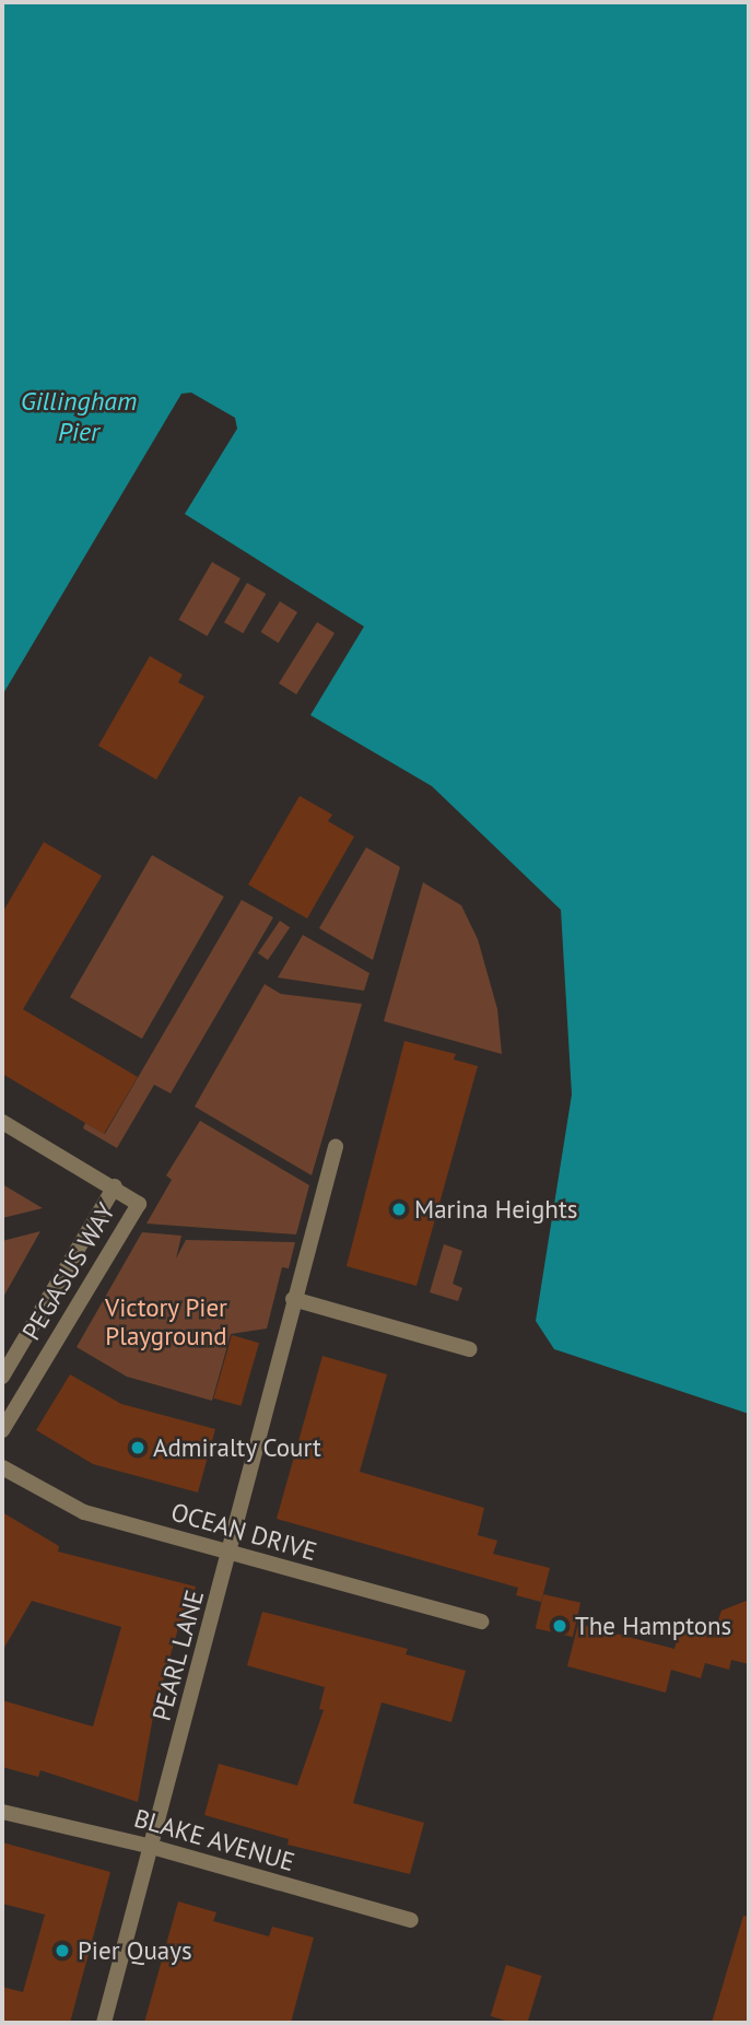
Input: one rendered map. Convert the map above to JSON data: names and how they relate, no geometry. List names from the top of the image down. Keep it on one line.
{"streets":{"street":["PEGASUS WAY","OCEAN DRIVE","PEARL LANE","BLAKE AVENUE"]},"crossings":[["OCEAN DRIVE","PEARL LANE"],["PEARL LANE","BLAKE AVENUE"]],"water":["Gillingham Pier"],"parks":["Victory Pier Playground"],"places":["Marina Heights","Admiralty Court","The Hamptons","Pier Quays"]}
